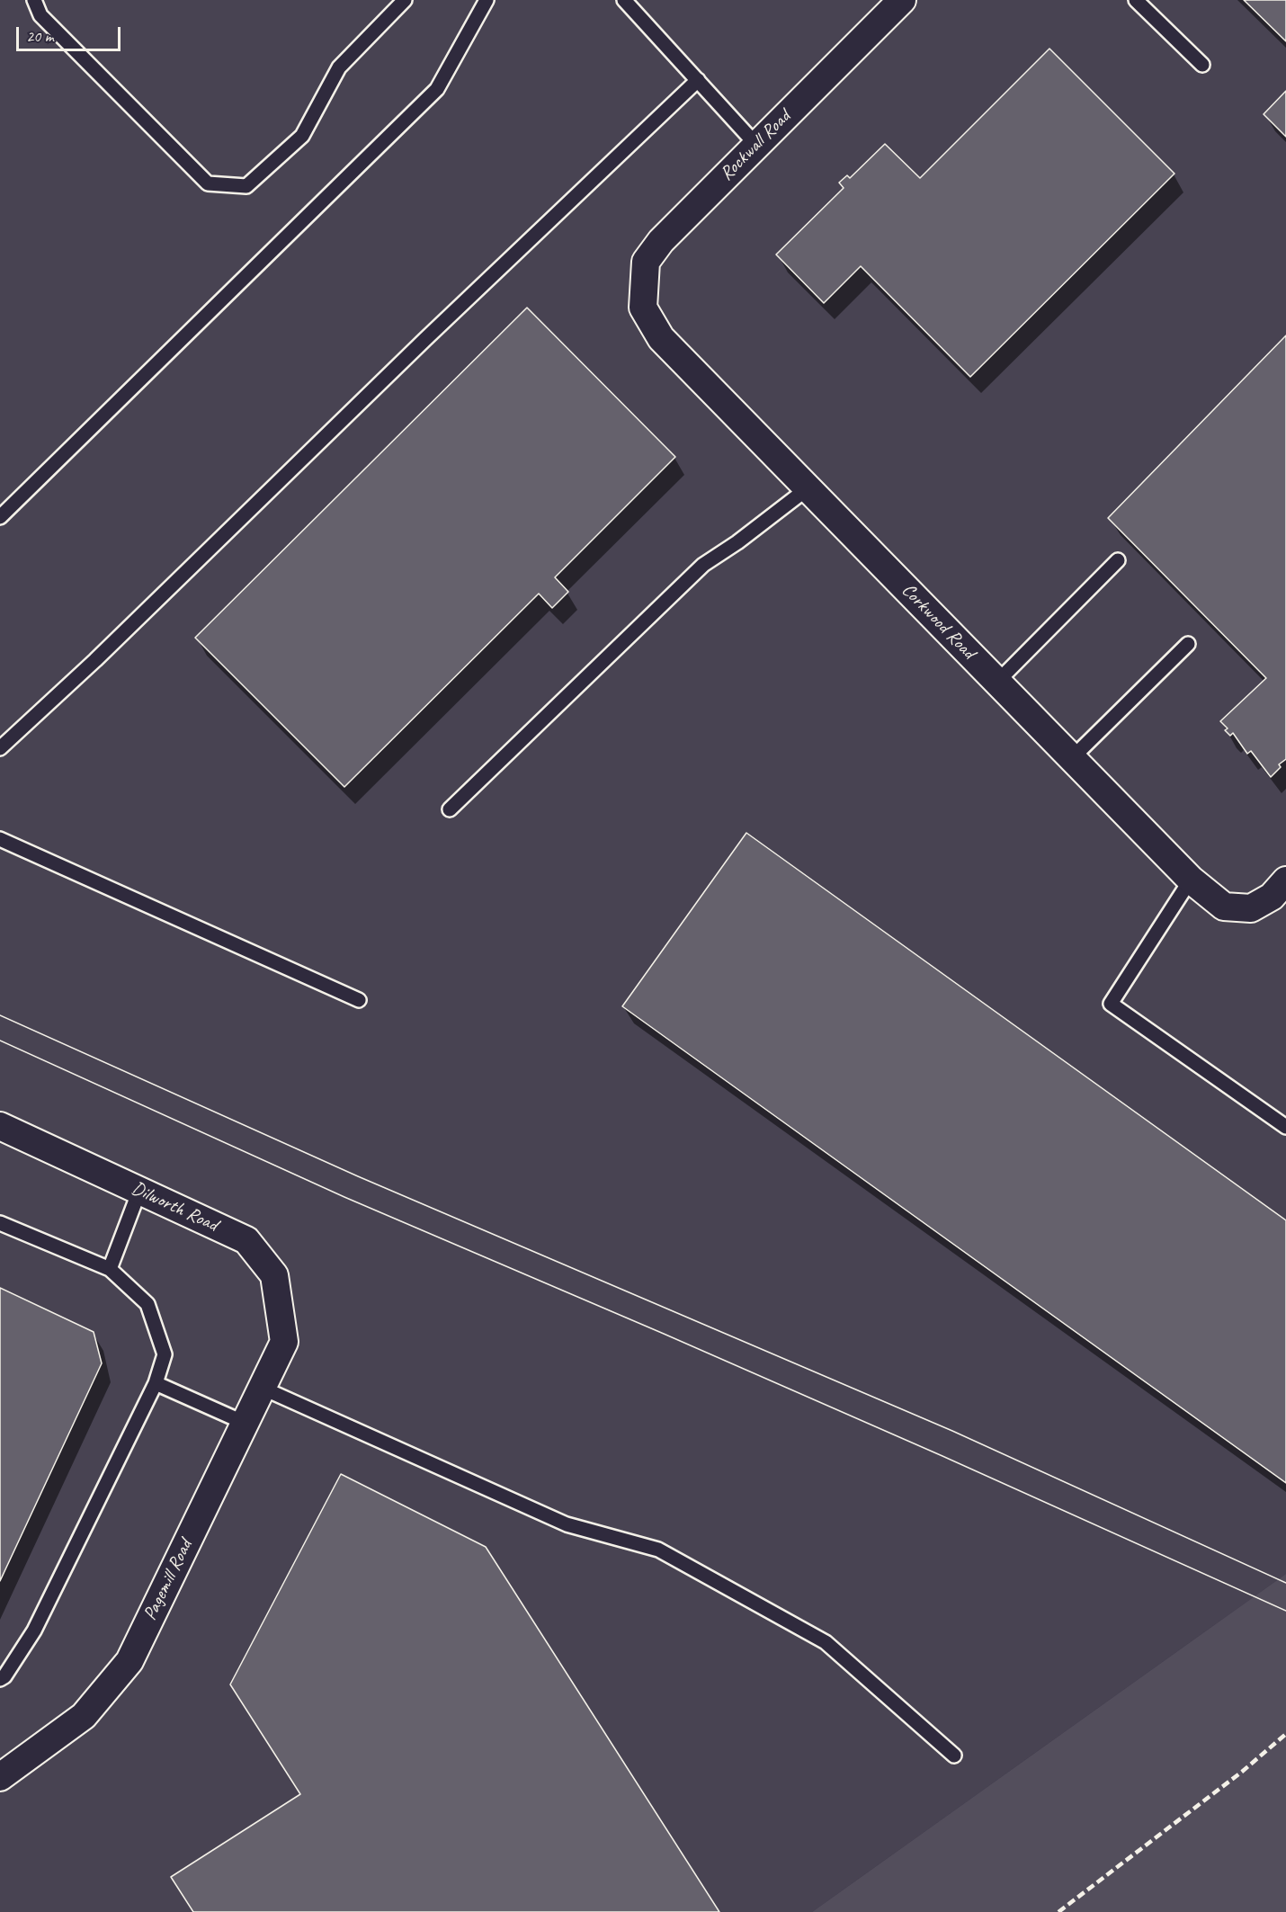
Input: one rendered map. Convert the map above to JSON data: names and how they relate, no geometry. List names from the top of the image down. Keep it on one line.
{"streets":{"street":["Rockwall Road","Corkwood Road","Dilworth Road","Pagemill Road"]},"crossings":[["Rockwall Road","Corkwood Road"],["Dilworth Road","Pagemill Road"]],"scale_bar":"20 m"}
